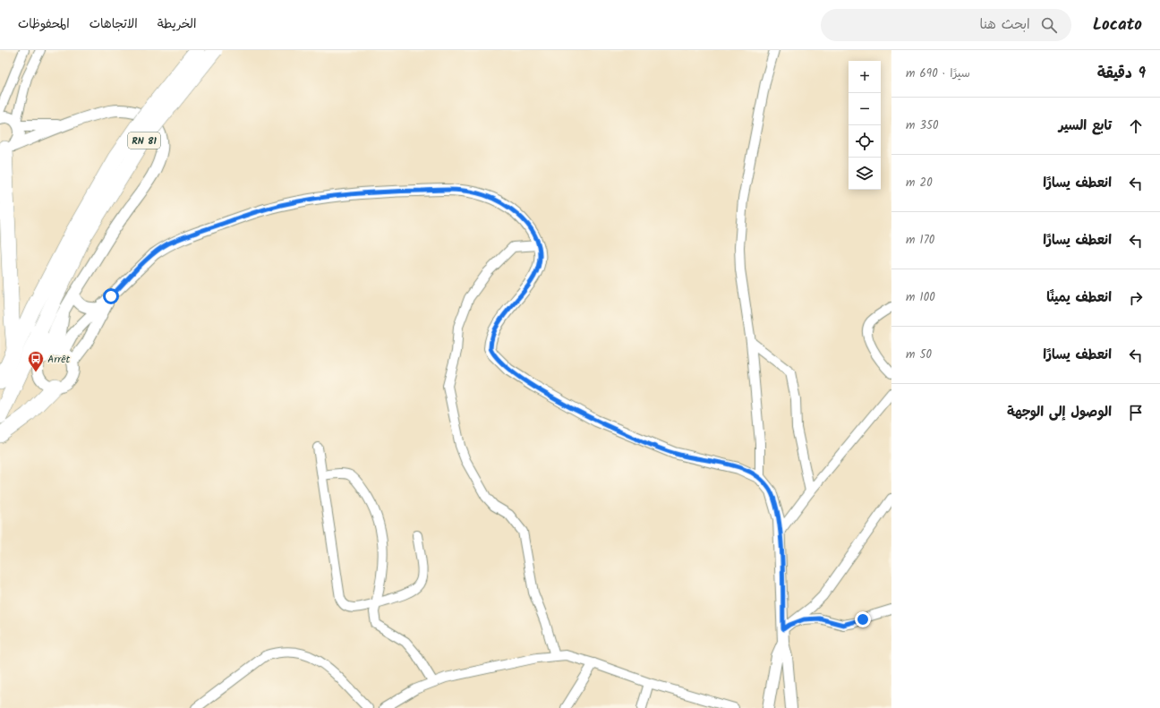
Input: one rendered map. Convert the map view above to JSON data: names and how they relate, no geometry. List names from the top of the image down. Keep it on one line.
{"streets":{"highway":["RN 81"]},"places":{"bus stop":["Arrêt"]},"page":{"header":"Locato","search":"ابحث هنا","nav":["الخريطة","الاتجاهات","المحفوظات"],"heading":["9 دقيقة","سيرًا · 690 m"],"map_buttons":["+","−"],"list":[["تابع السير","350 m"],["انعطف يسارًا","20 m"],["انعطف يسارًا","170 m"],["انعطف يمينًا","100 m"],["انعطف يسارًا","50 m"],"الوصول إلى الوجهة"]}}
